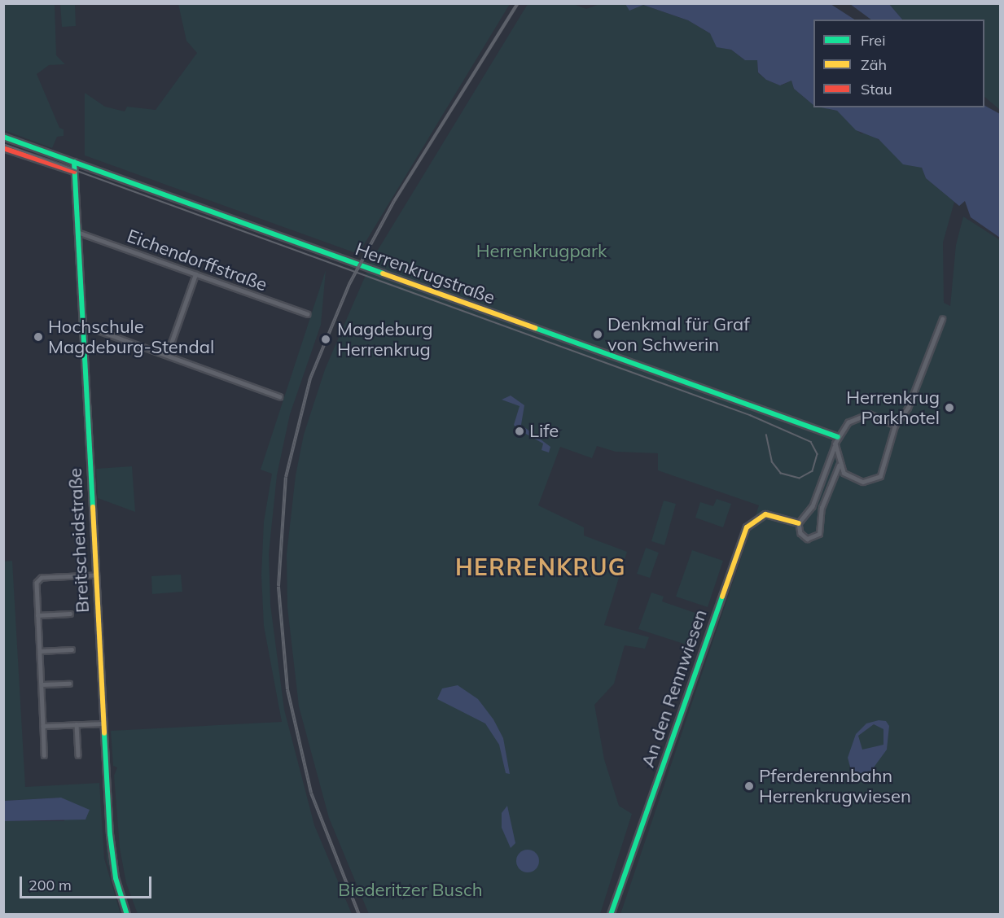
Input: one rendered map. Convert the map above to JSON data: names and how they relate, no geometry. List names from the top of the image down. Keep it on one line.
{"streets":{"street":["Eichendorffstraße","Herrenkrugstraße","Breitscheidstraße","An den Rennwiesen"]},"crossings":[["Eichendorffstraße","Breitscheidstraße"],["Herrenkrugstraße","Breitscheidstraße"]],"districts":["HERRENKRUG"],"parks":["Herrenkrugpark","Biederitzer Busch"],"places":["Denkmal für Graf von Schwerin","Hochschule Magdeburg-Stendal","Magdeburg Herrenkrug","Herrenkrug Parkhotel","Life","Pferderennbahn Herrenkrugwiesen"],"legend":["Frei","Zäh","Stau"],"scale_bar":"200 m"}
